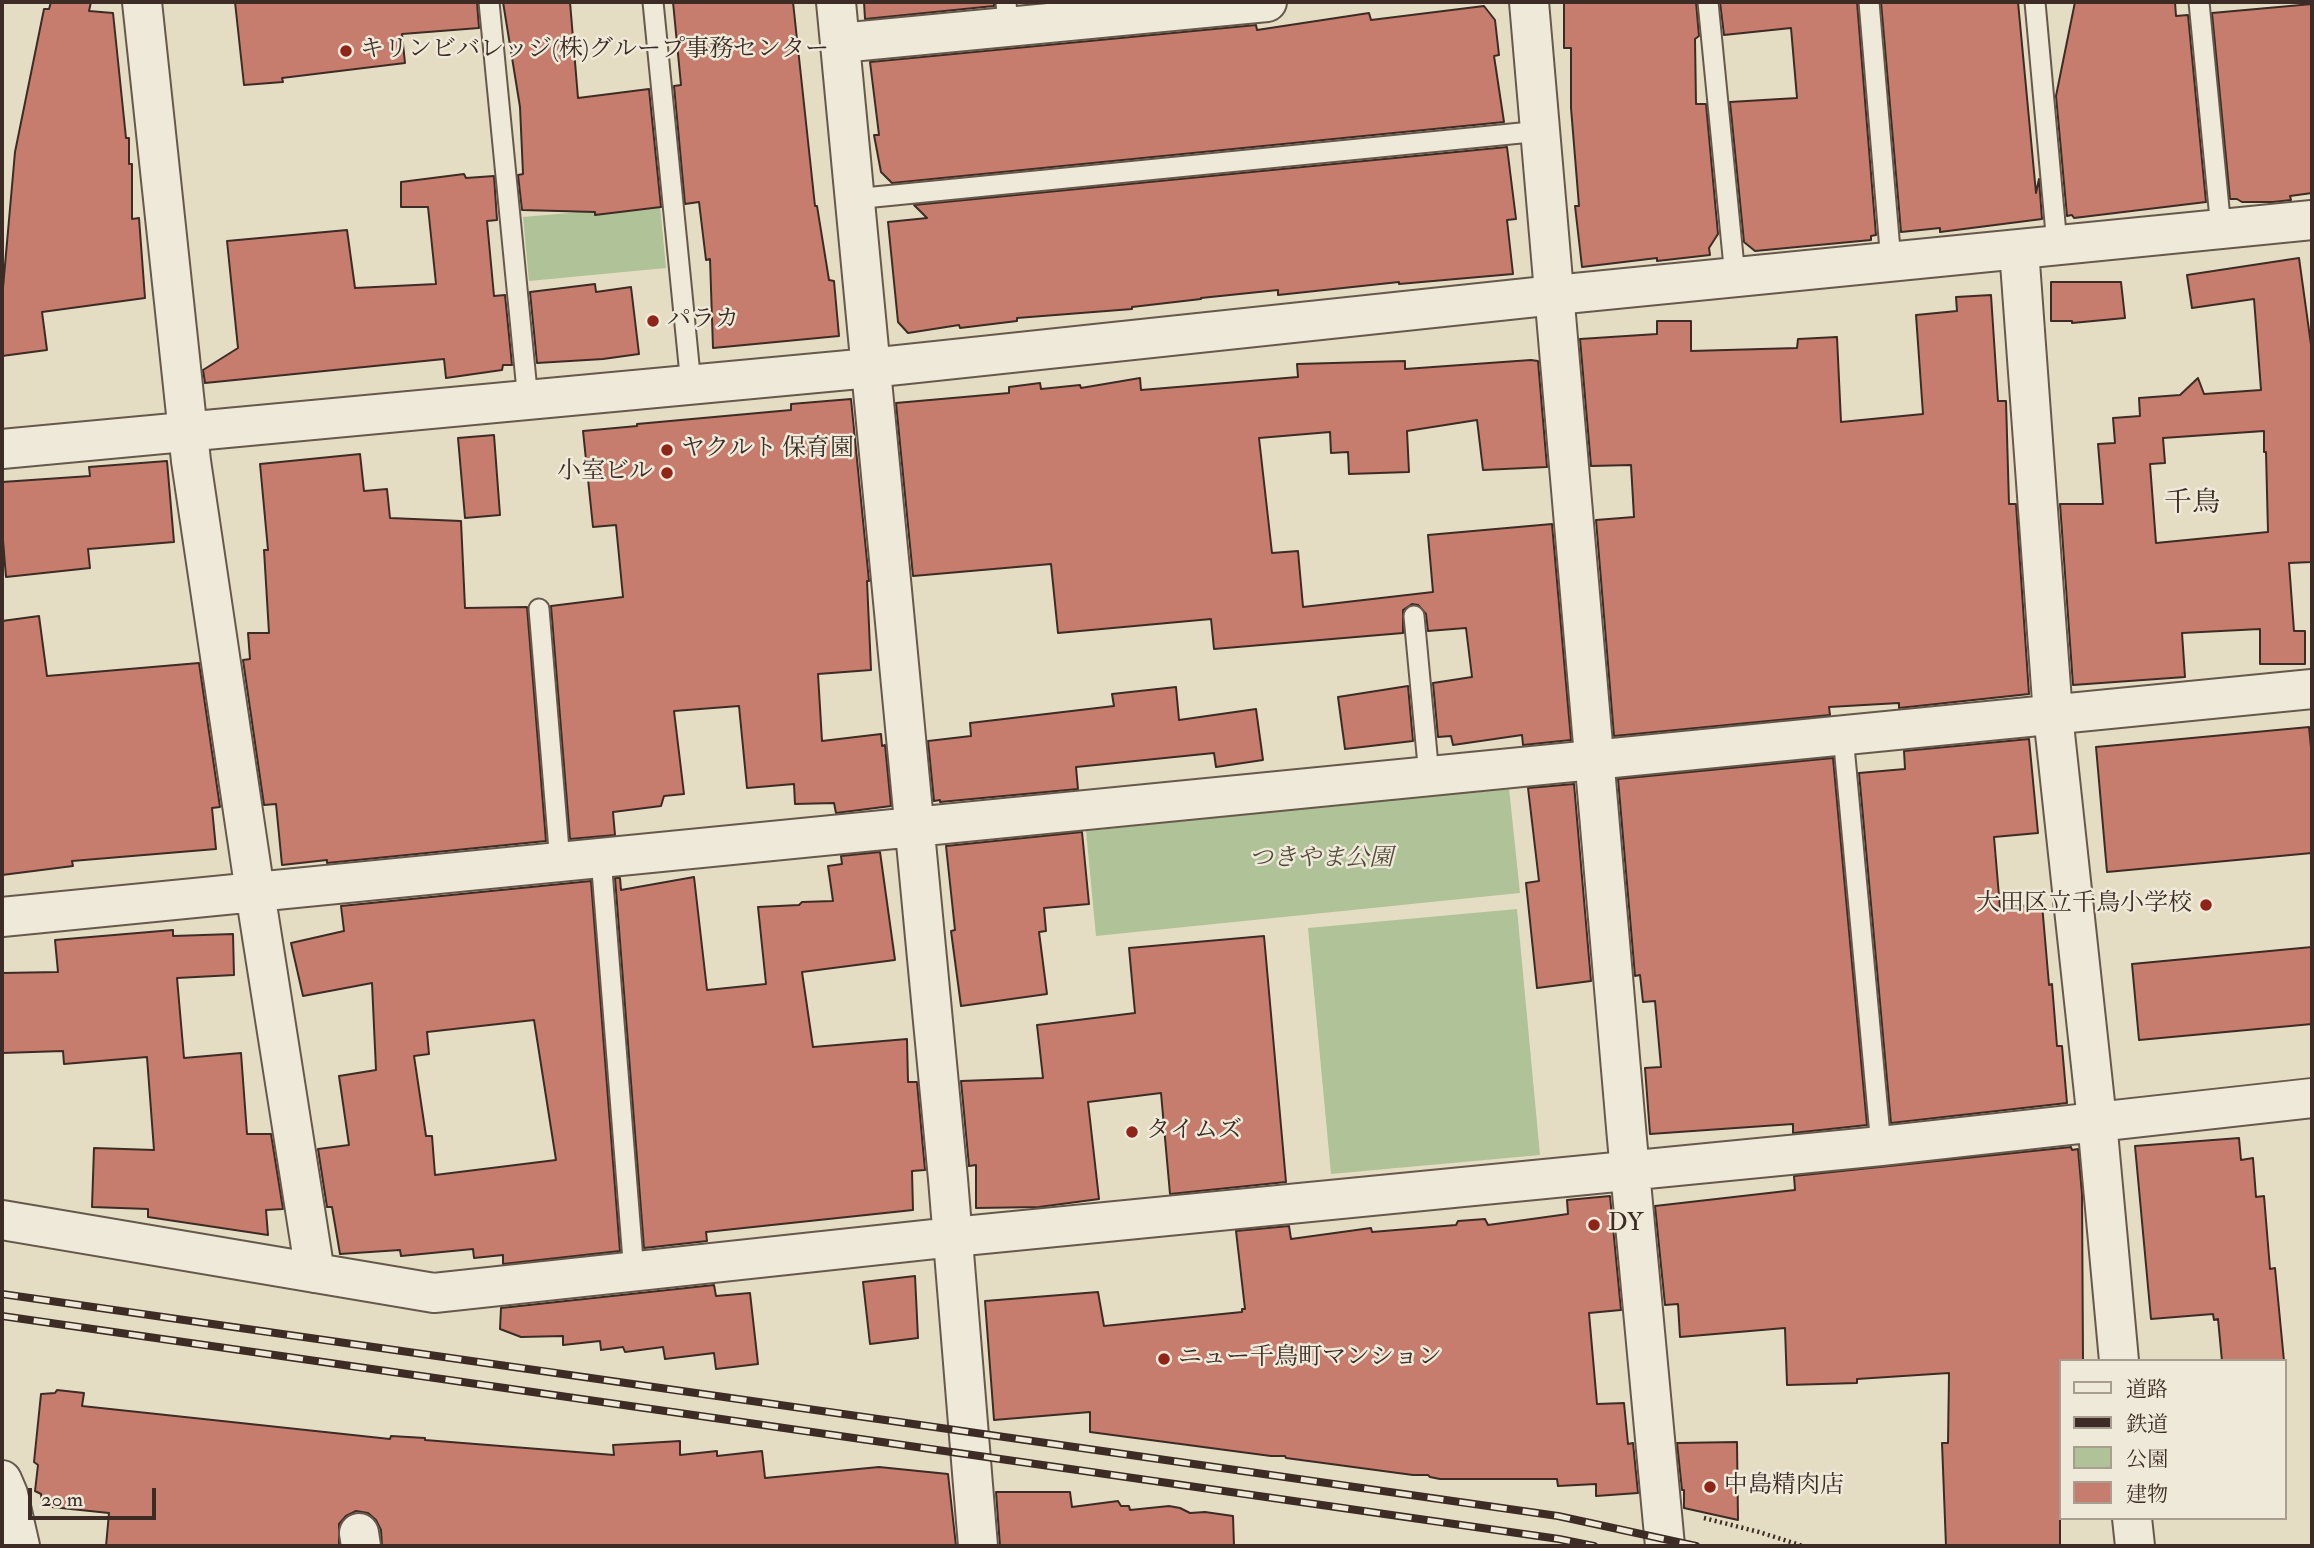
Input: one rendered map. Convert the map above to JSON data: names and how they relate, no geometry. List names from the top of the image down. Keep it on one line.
{"districts":["千鳥"],"parks":["つきやま公園"],"places":["キリンビバレッジ(株)グループ事務センター","パラカ","ヤクルト 保育園","小室ビル","大田区立千鳥小学校","タイムズ","DY","ニュー千鳥町マンション","中島精肉店"],"legend":["道路","鉄道","公園","建物"],"scale_bar":"20 m"}
